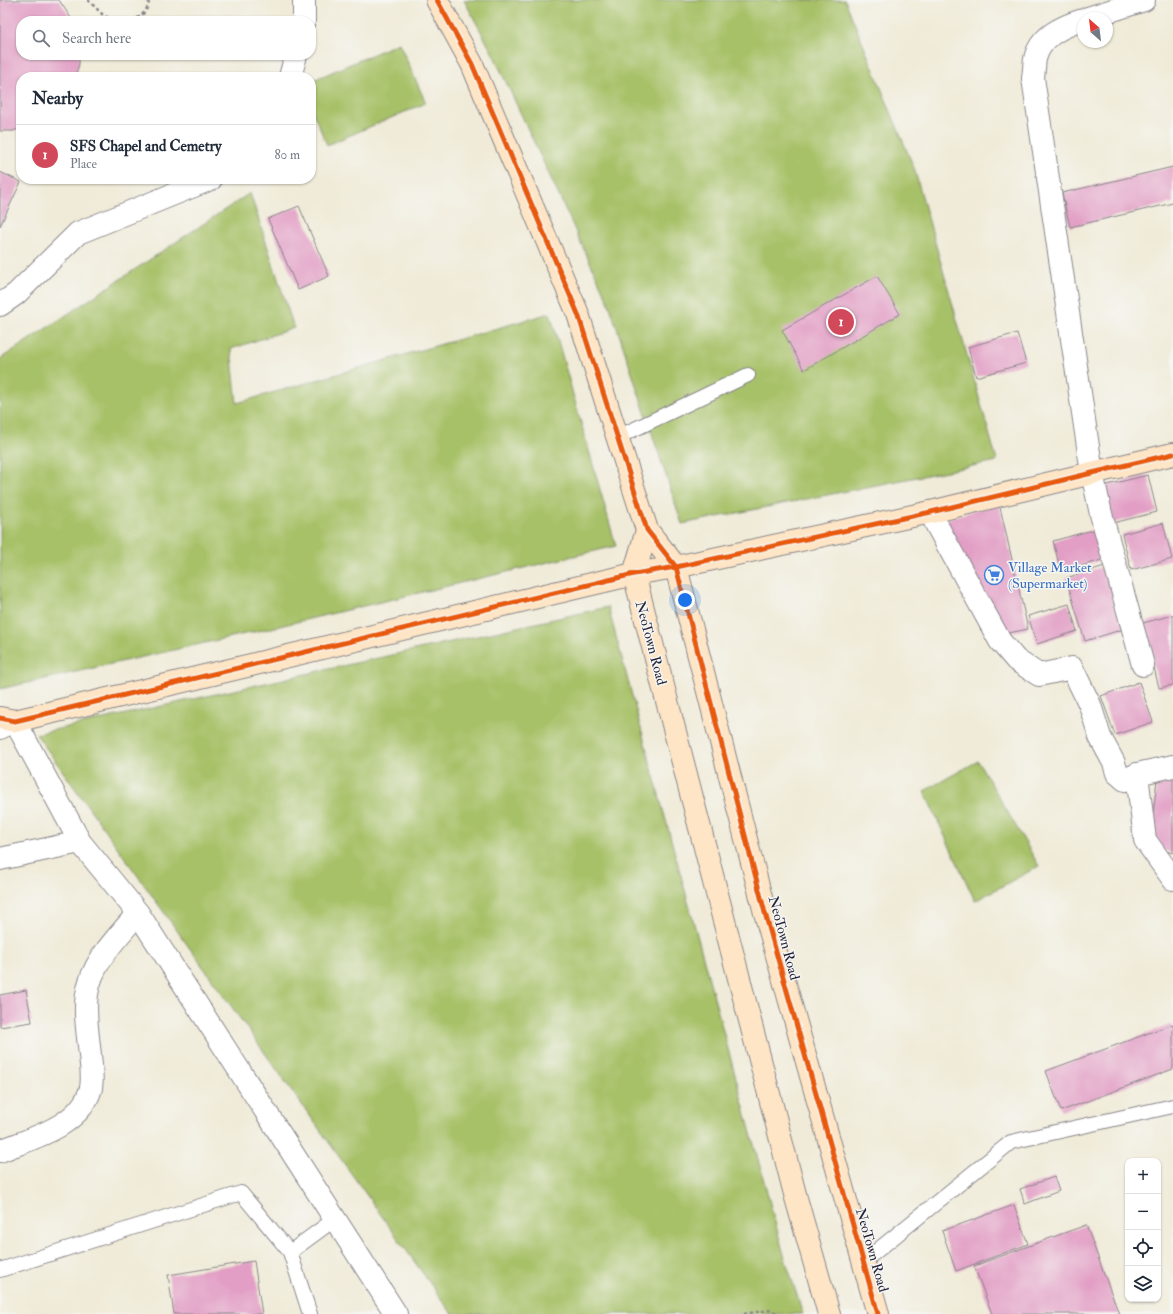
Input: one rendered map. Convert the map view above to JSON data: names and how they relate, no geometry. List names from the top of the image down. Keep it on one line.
{"streets":{"street":["NeoTown Road"]},"places":{"supermarket":["Village Market (Supermarket)"]},"north":"top left","page":{"search":"Search here","heading":"Nearby","list":[{"mark":"1","name":"SFS Chapel and Cemetry","note":"Place","value":"80 m"}],"pins":"1","map_buttons":["+","−"]}}
